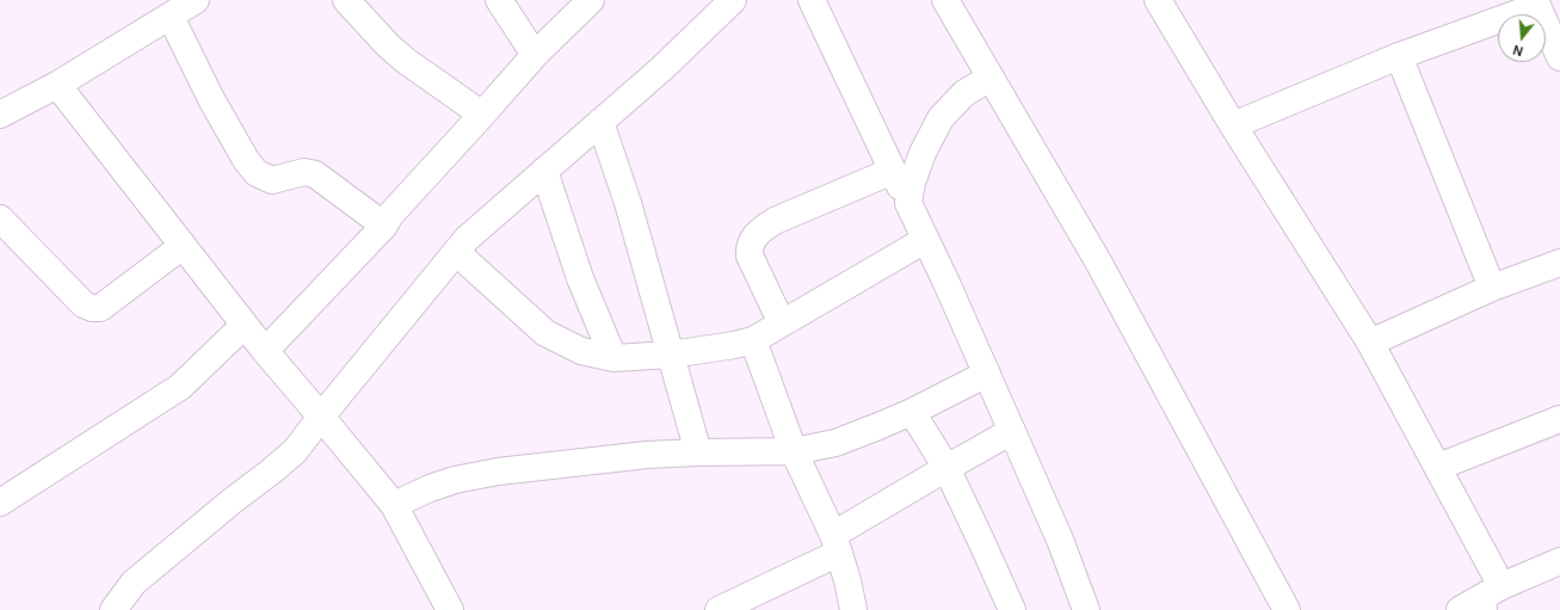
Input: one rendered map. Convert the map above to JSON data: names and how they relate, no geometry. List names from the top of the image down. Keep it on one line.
{"north":"bottom"}
